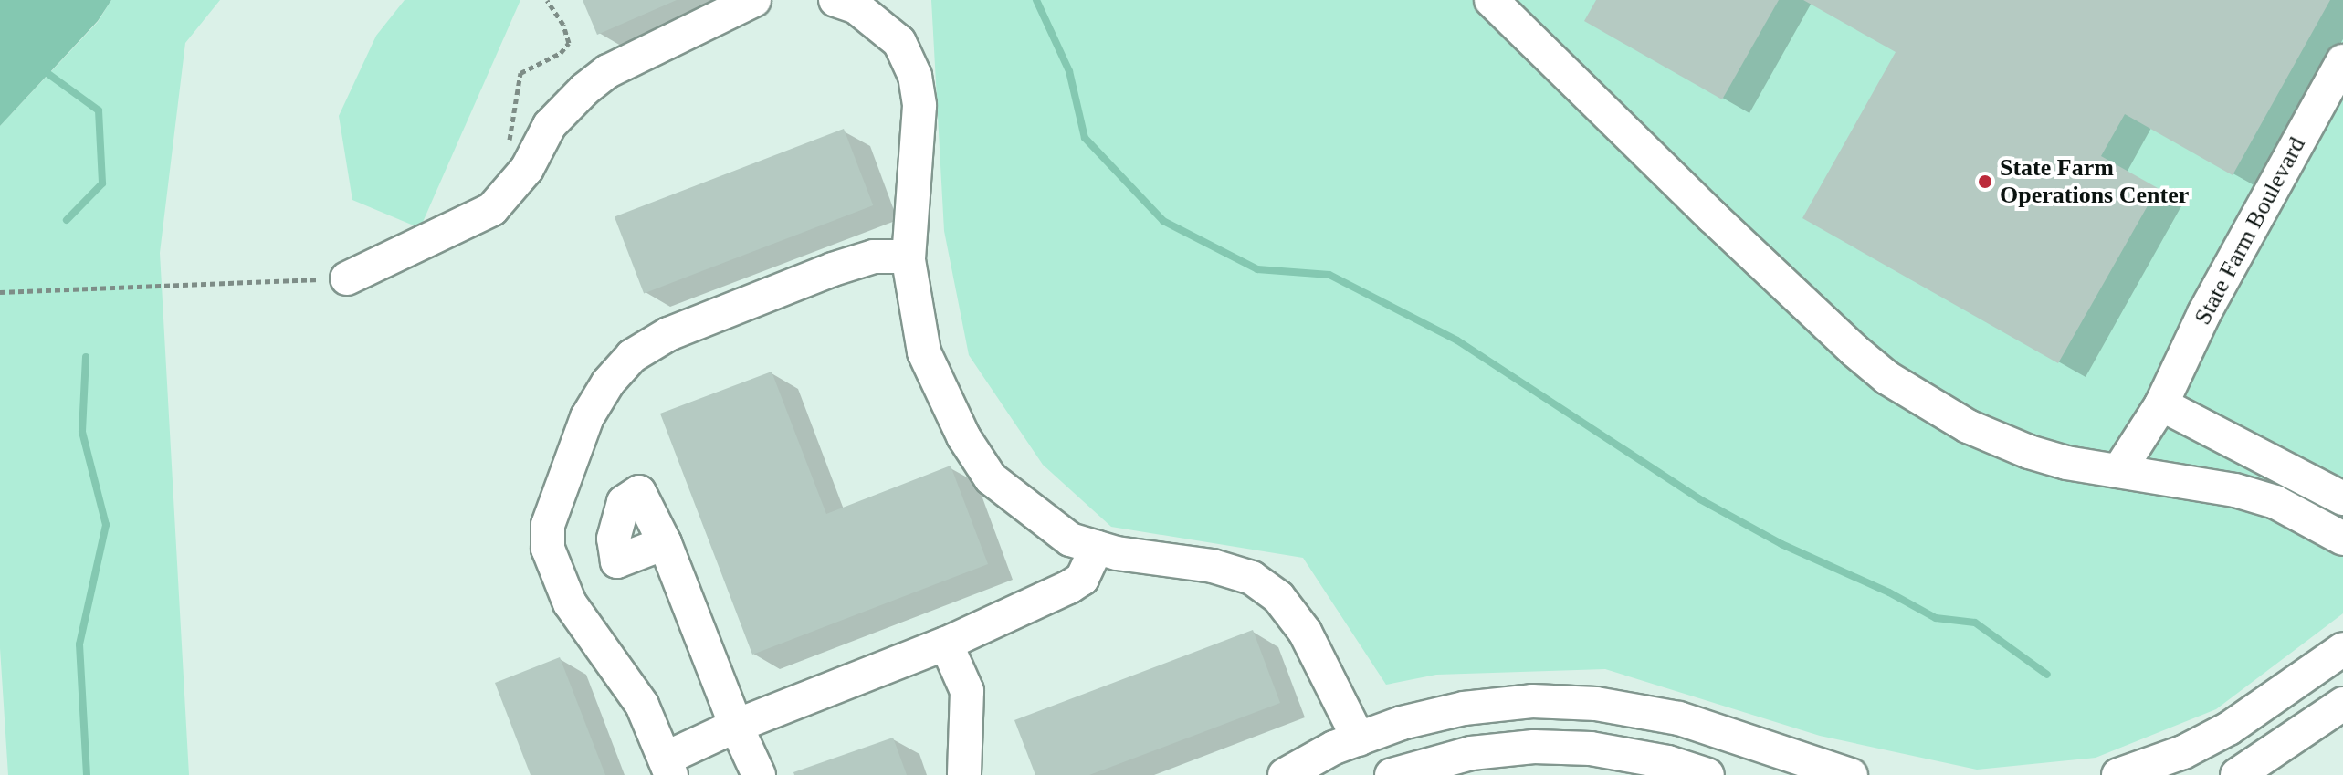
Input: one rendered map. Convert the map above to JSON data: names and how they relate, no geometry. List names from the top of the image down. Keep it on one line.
{"streets":{"street":["State Farm Boulevard"]},"places":["State Farm Operations Center"]}
